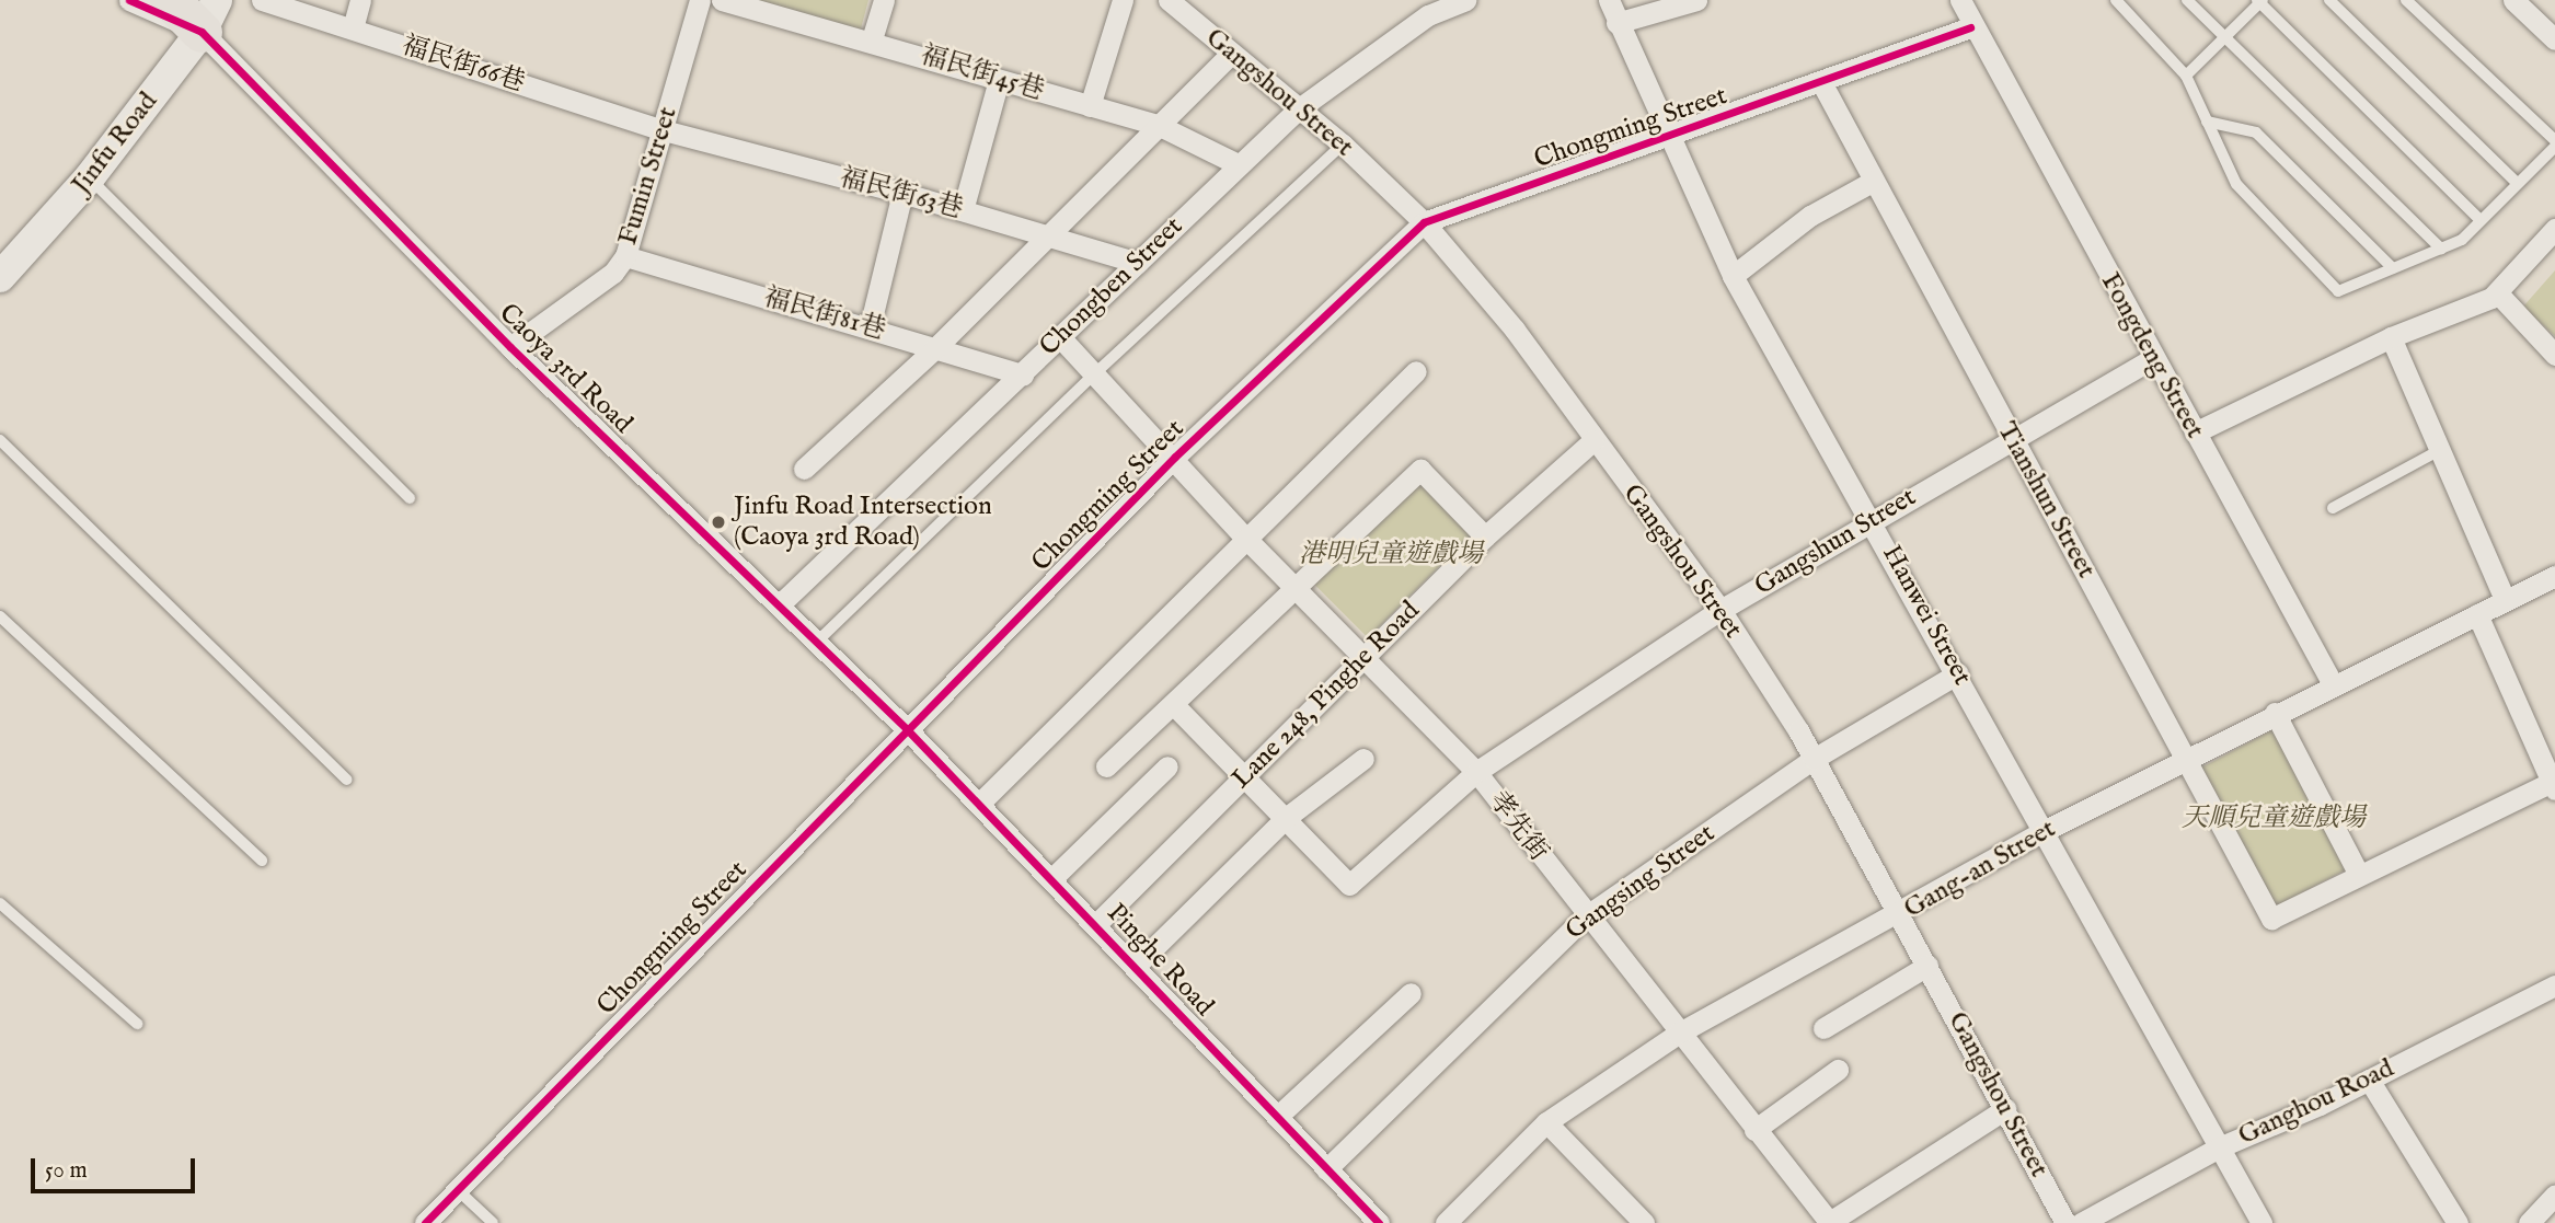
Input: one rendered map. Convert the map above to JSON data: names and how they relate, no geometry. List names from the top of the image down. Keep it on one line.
{"streets":{"street":["福民街66巷","福民街45巷","Gangshou Street","Chongming Street","Jinfu Road","Fumin Street","福民街63巷","Chongben Street","福民街81巷","Fongdeng Street","Caoya 3rd Road","Tianshun Street","Gangshun Street","Hanwei Street","Lane 248, Pinghe Road","孝先街","Gang-an Street","Gangsing Street","Pinghe Road","Ganghou Road"]},"crossings":[["福民街66巷","Fumin Street"],["福民街66巷","福民街63巷"],["福民街45巷","Chongben Street"],["Gangshou Street","Chongming Street"],["Gangshou Street","Chongben Street"],["Gangshou Street","Gangshun Street"],["Gangshou Street","Lane 248, Pinghe Road"],["Gangshou Street","Gang-an Street"],["Gangshou Street","Gangsing Street"],["Chongming Street","Fongdeng Street"],["Chongming Street","Caoya 3rd Road"],["Chongming Street","Tianshun Street"],["Chongming Street","Hanwei Street"],["Chongming Street","孝先街"],["Chongming Street","Pinghe Road"],["Jinfu Road","Caoya 3rd Road"],["Fumin Street","福民街63巷"],["Fumin Street","福民街81巷"],["Fumin Street","Caoya 3rd Road"],["福民街63巷","Chongben Street"],["Chongben Street","福民街81巷"],["Chongben Street","Caoya 3rd Road"],["Chongben Street","孝先街"],["Fongdeng Street","Gangshun Street"],["Fongdeng Street","Gang-an Street"],["Caoya 3rd Road","Pinghe Road"],["Tianshun Street","Gangshun Street"],["Tianshun Street","Gang-an Street"],["Gangshun Street","Hanwei Street"],["Gangshun Street","孝先街"],["Hanwei Street","Gang-an Street"],["Hanwei Street","Gangsing Street"],["Hanwei Street","Ganghou Road"],["Lane 248, Pinghe Road","孝先街"],["Lane 248, Pinghe Road","Pinghe Road"],["孝先街","Gang-an Street"],["孝先街","Gangsing Street"],["Gangsing Street","Pinghe Road"]],"parks":["港明兒童遊戲場","天順兒童遊戲場"],"places":["Jinfu Road Intersection (Caoya 3rd Road)"],"scale_bar":"50 m"}
